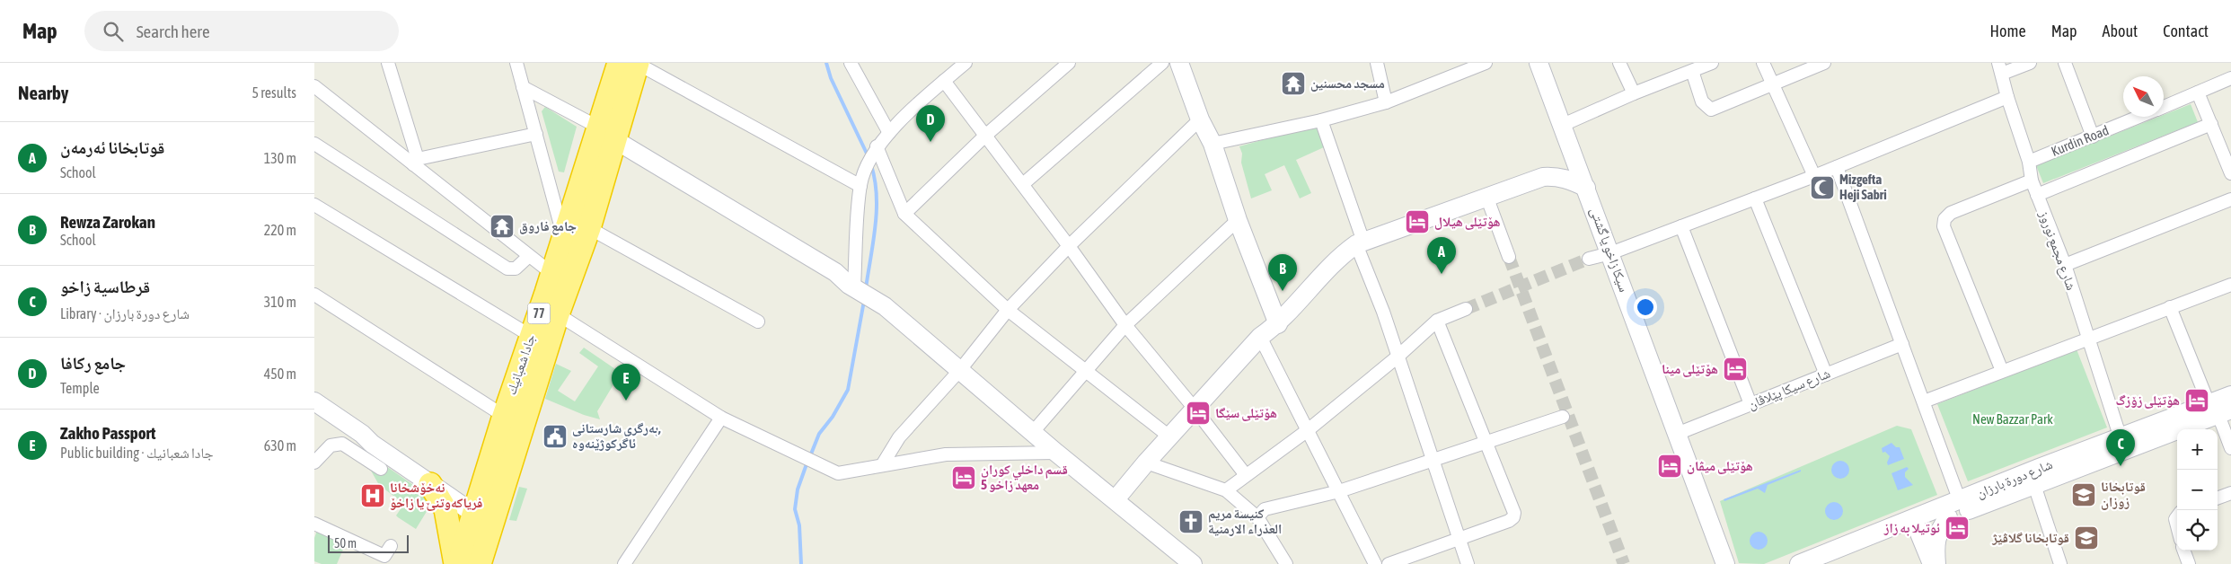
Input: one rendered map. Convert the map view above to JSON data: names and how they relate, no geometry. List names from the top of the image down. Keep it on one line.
{"streets":{"highway":["77","جادا شعبانيك"],"main road":["سیکا زاخو یا گشتى","شارع دورة بارزان"],"street":["Kurdin Road","شارع مجمع نوروز","شارع سيكا پێلاڤان"]},"crossings":[["Kurdin Road","شارع مجمع نوروز"],["سیکا زاخو یا گشتى","شارع سيكا پێلاڤان"],["شارع مجمع نوروز","شارع دورة بارزان"]],"parks":["New Bazzar Park"],"places":{"temple":["مسجد محسنين","جامع فاروق"],"mosque":["Mizgefta Heji Sabri"],"hotel":["هۆتێلی هیلال","هۆتێلی مینا","هۆتێلی زۆزگ","هۆتێلی سێگا","هۆتێلی میڤان","قسم داخلي كوران معهد زاخو 5","ئوتيلا به زاز"],"public building":["بەرگری شارستانی, ئاگرکوژێنەوە"],"school or university":["قوتابخانا زوزان","قوتابخانا گلاڤێژ"],"hospital":["نه‌خۆشخانا فرياكه‌وتنێ يا زاخۆ"],"church":["كنيسة مريم العذراء الارمنية"]},"scale_bar":"50 m","north":"top left","page":{"header":"Map","search":"Search here","nav":["Home","Map","About","Contact"],"heading":["Nearby","5 results"],"pins":["D","A","B","E","C"],"list":[{"mark":"A","name":"قوتابخانا ئه‌رمه‌ن","note":"School","value":"130 m"},{"mark":"B","name":"Rewza Zarokan","note":"School","value":"220 m"},{"mark":"C","name":"قرطاسية زاخو","note":"Library · شارع دورة بارزان","value":"310 m"},{"mark":"D","name":"جامع ركافا","note":"Temple","value":"450 m"},{"mark":"E","name":"Zakho Passport","note":"Public building · جادا شعبانيك","value":"630 m"}],"map_buttons":["+","−"],"scale":"50 m"}}
